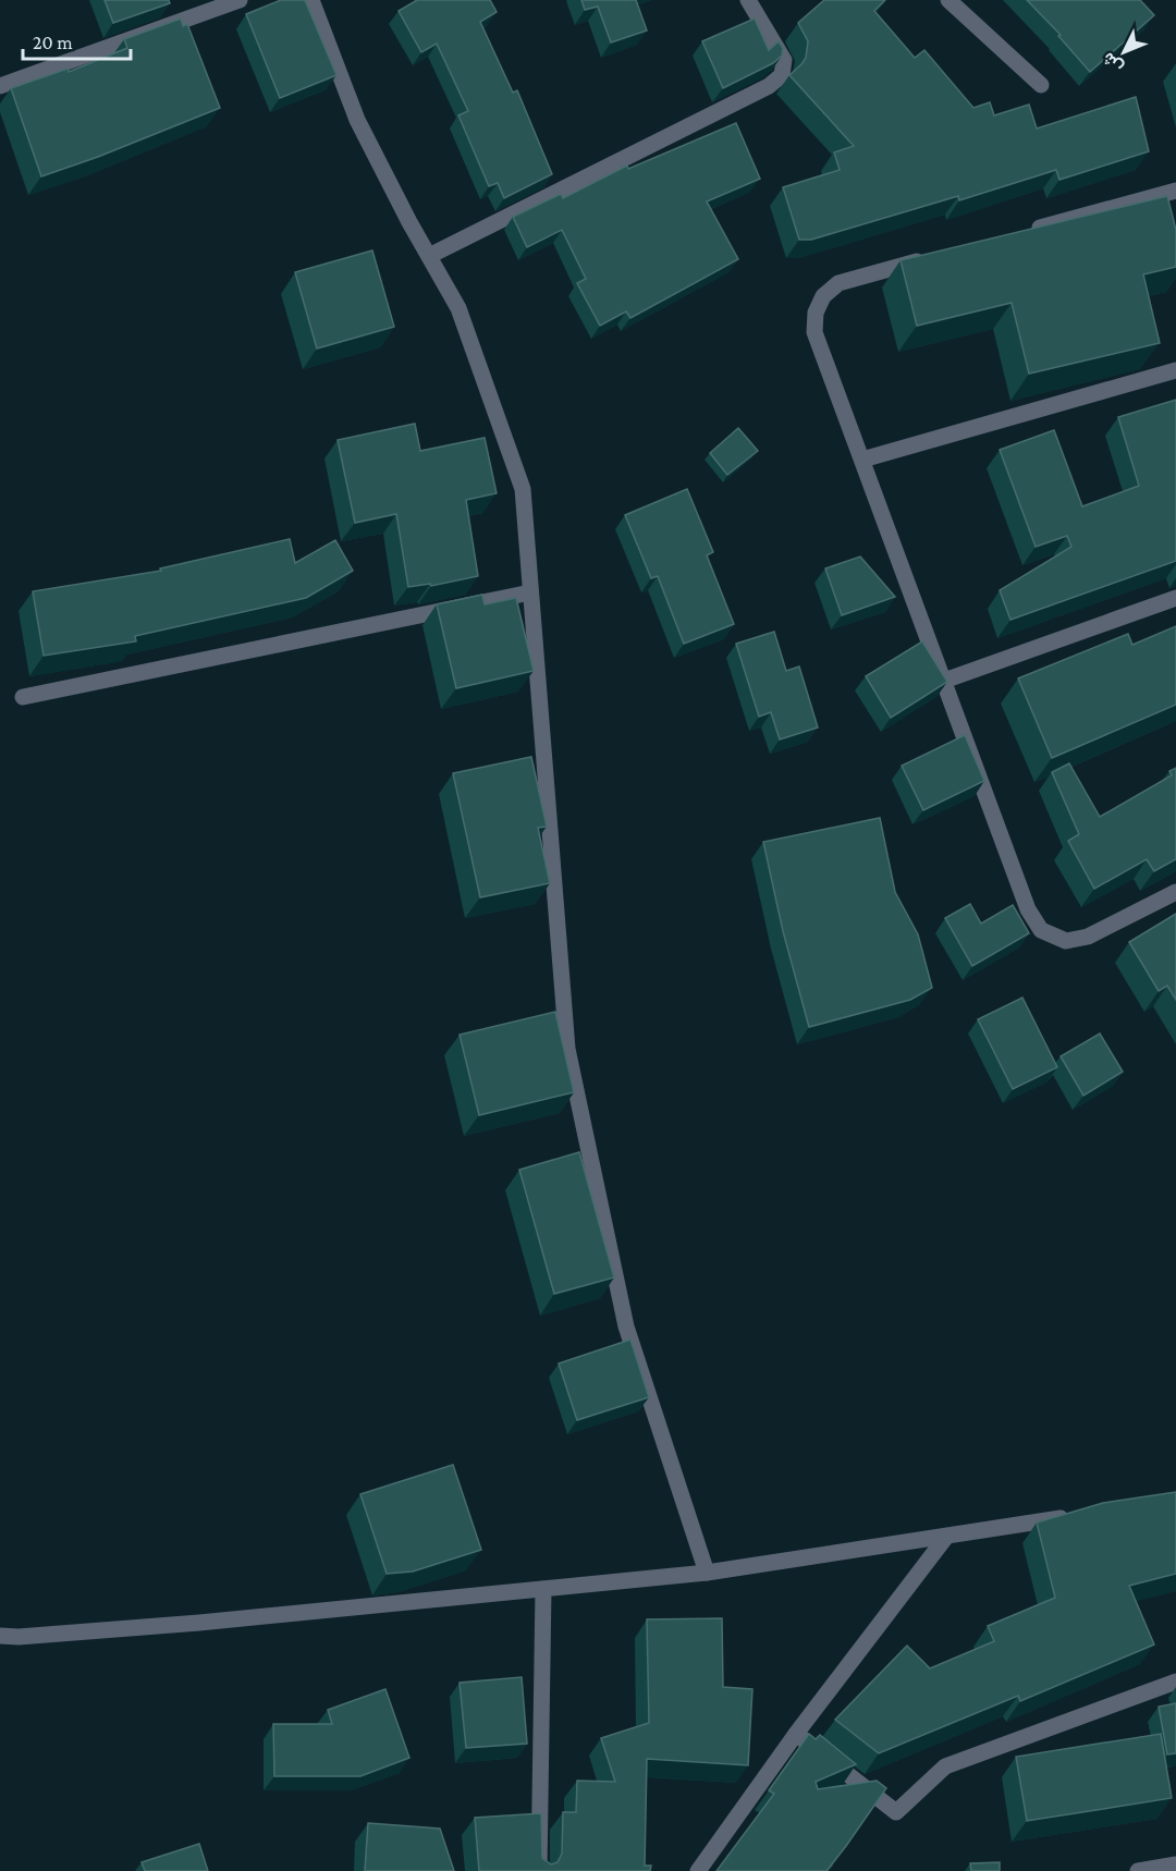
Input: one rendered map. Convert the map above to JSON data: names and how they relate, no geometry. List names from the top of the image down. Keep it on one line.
{"scale_bar":"20 m","north":"bottom left"}
